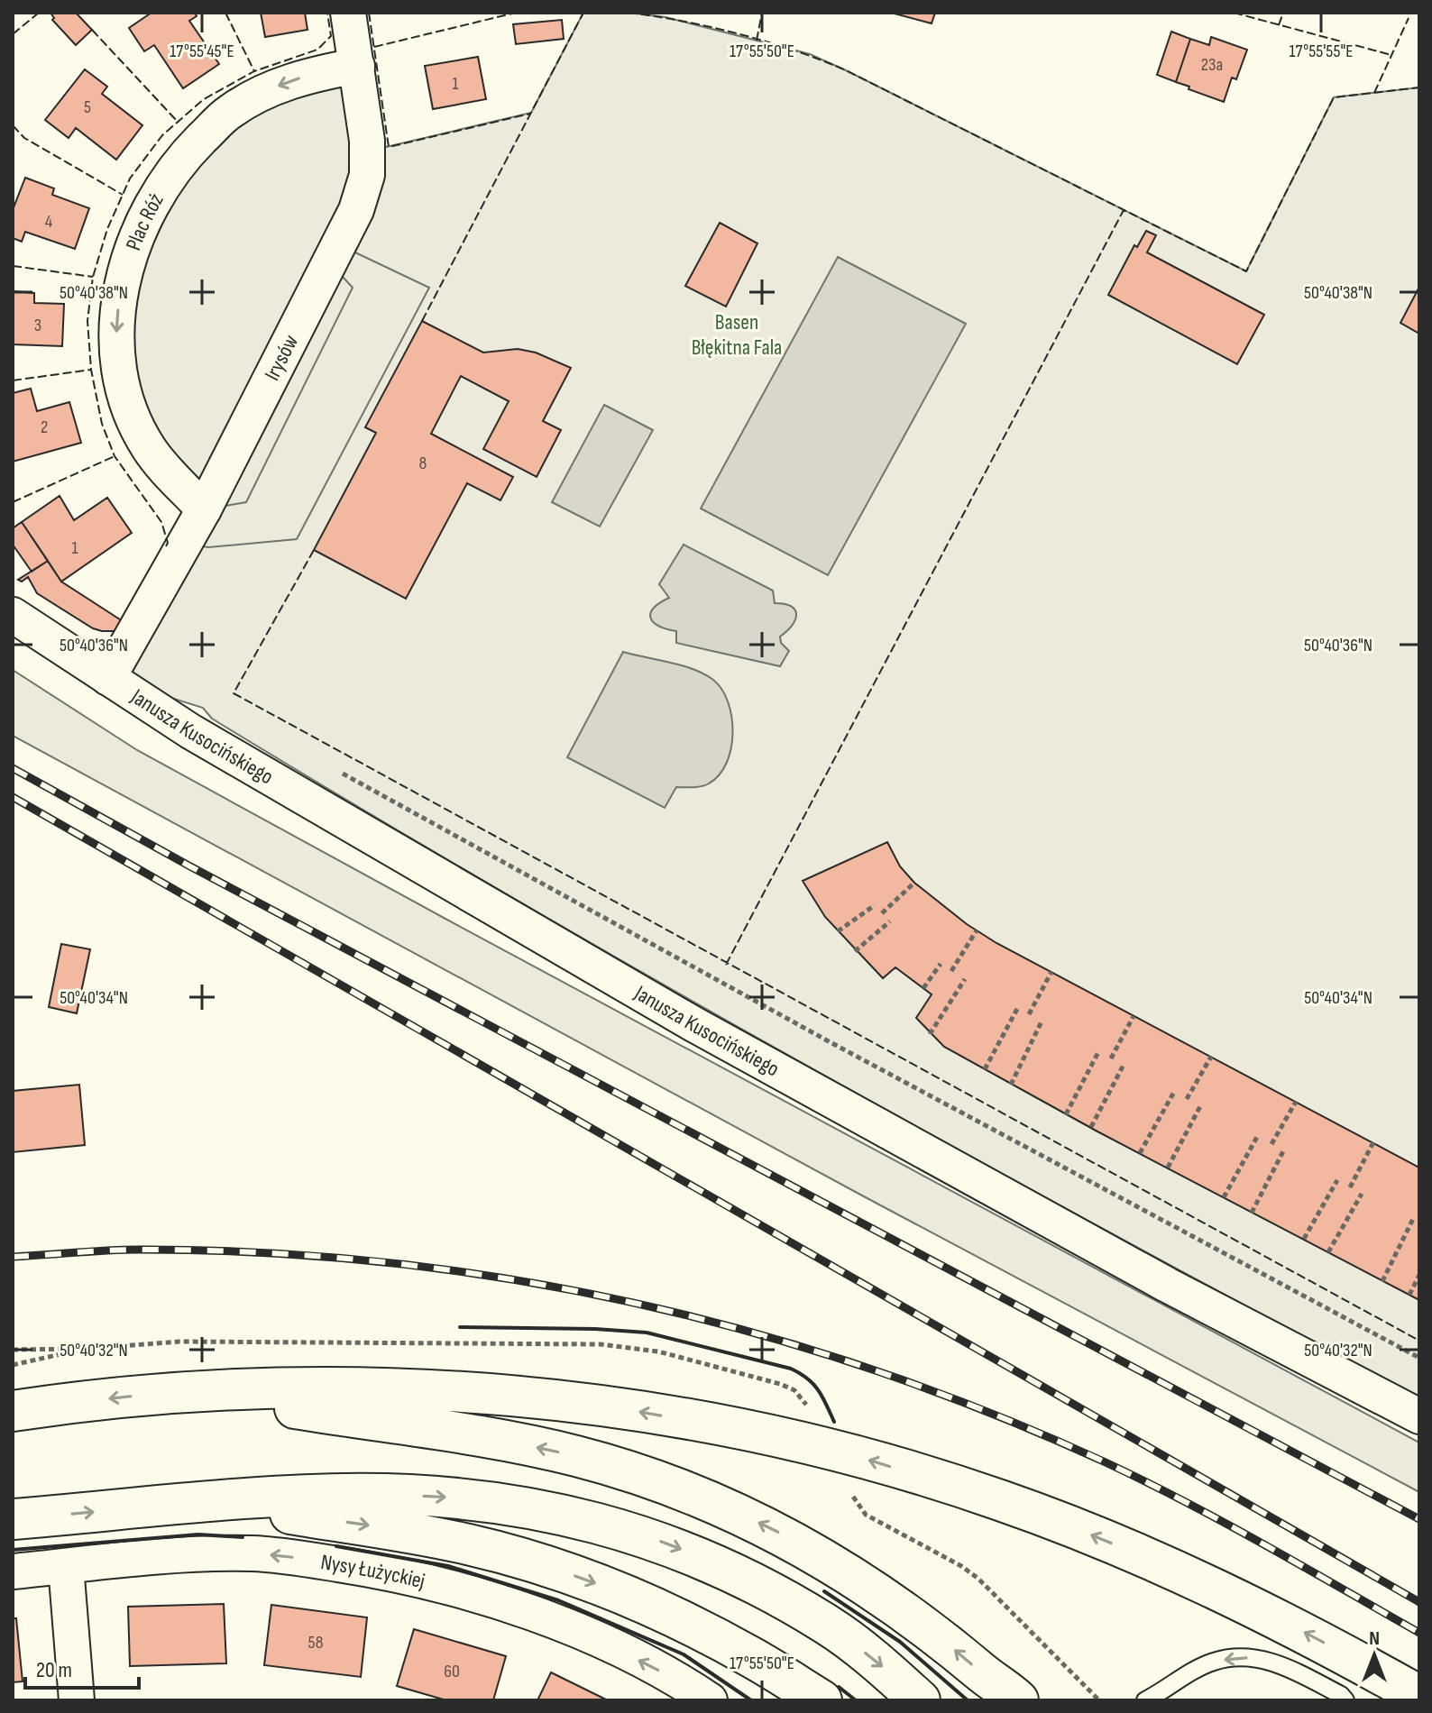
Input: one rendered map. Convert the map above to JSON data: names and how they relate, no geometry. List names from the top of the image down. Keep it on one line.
{"streets":{"street":["Plac Róż","Irysów","Janusza Kusocińskiego","Nysy Łużyckiej"]},"crossings":[["Plac Róż","Irysów"],["Irysów","Janusza Kusocińskiego"]],"one_way":["Nysy Łużyckiej"],"parks":["Basen Błękitna Fala"],"house_numbers":["23a","1","5","4","3","2","8","1","58","60"],"scale_bar":"20 m","north":"top","coordinates":["17°55'45\"E","17°55'50\"E","17°55'55\"E","50°40'38\"N","50°40'36\"N","50°40'34\"N","50°40'32\"N"]}
